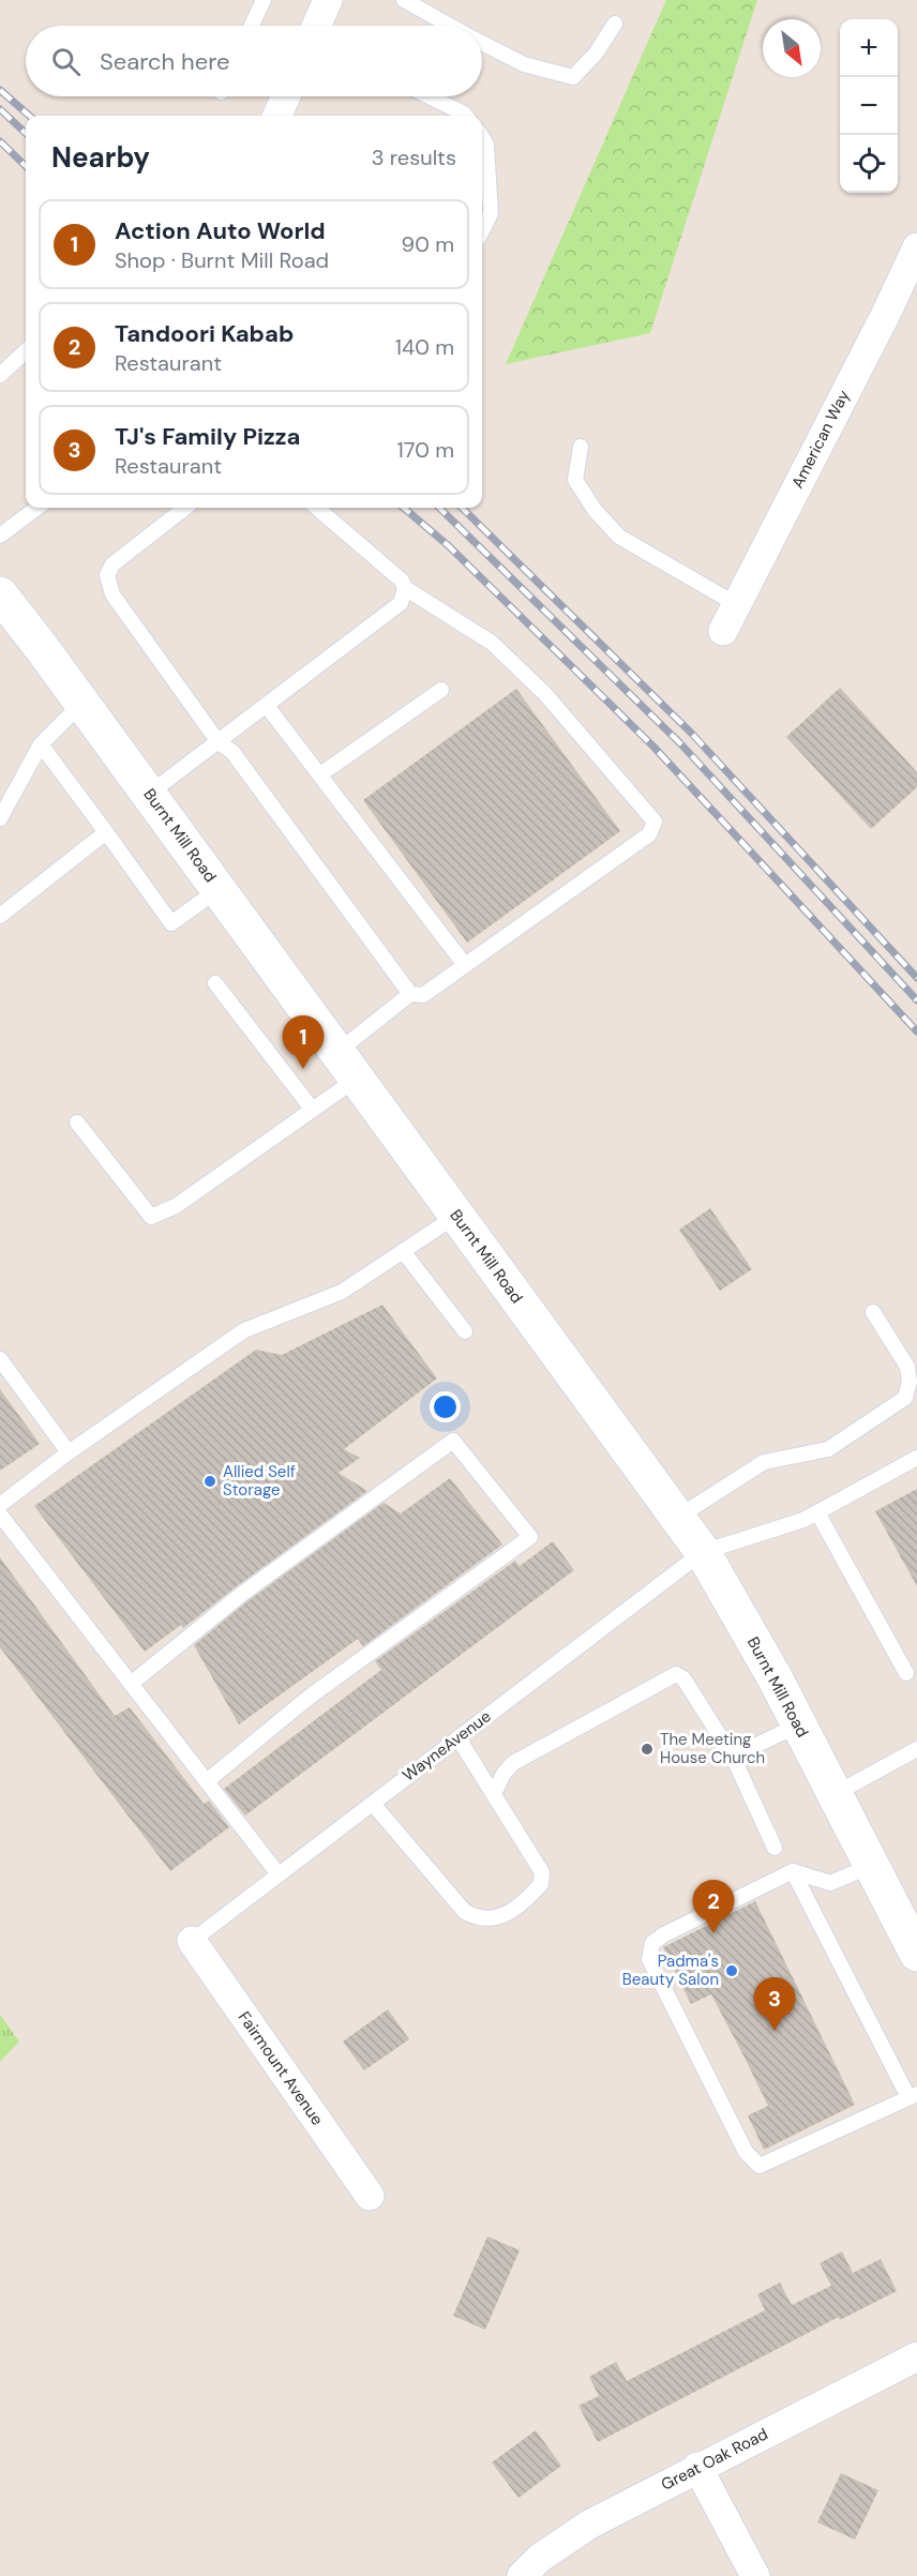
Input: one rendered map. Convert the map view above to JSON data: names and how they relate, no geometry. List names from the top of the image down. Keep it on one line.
{"streets":{"main road":["Burnt Mill Road"],"street":["American Way","Fairmount Avenue","Great Oak Road"],"lane":["WayneAvenue"]},"crossings":[["Burnt Mill Road","WayneAvenue"],["WayneAvenue","Fairmount Avenue"]],"places":["Allied Self Storage","The Meeting House Church","Padma's Beauty Salon"],"north":"bottom right","page":{"map_buttons":["+","−"],"search":"Search here","heading":["Nearby","3 results"],"list":[{"mark":"1","name":"Action Auto World","note":"Shop · Burnt Mill Road","value":"90 m"},{"mark":"2","name":"Tandoori Kabab","note":"Restaurant","value":"140 m"},{"mark":"3","name":"TJ's Family Pizza","note":"Restaurant","value":"170 m"}],"pins":["1","2","3"]}}
